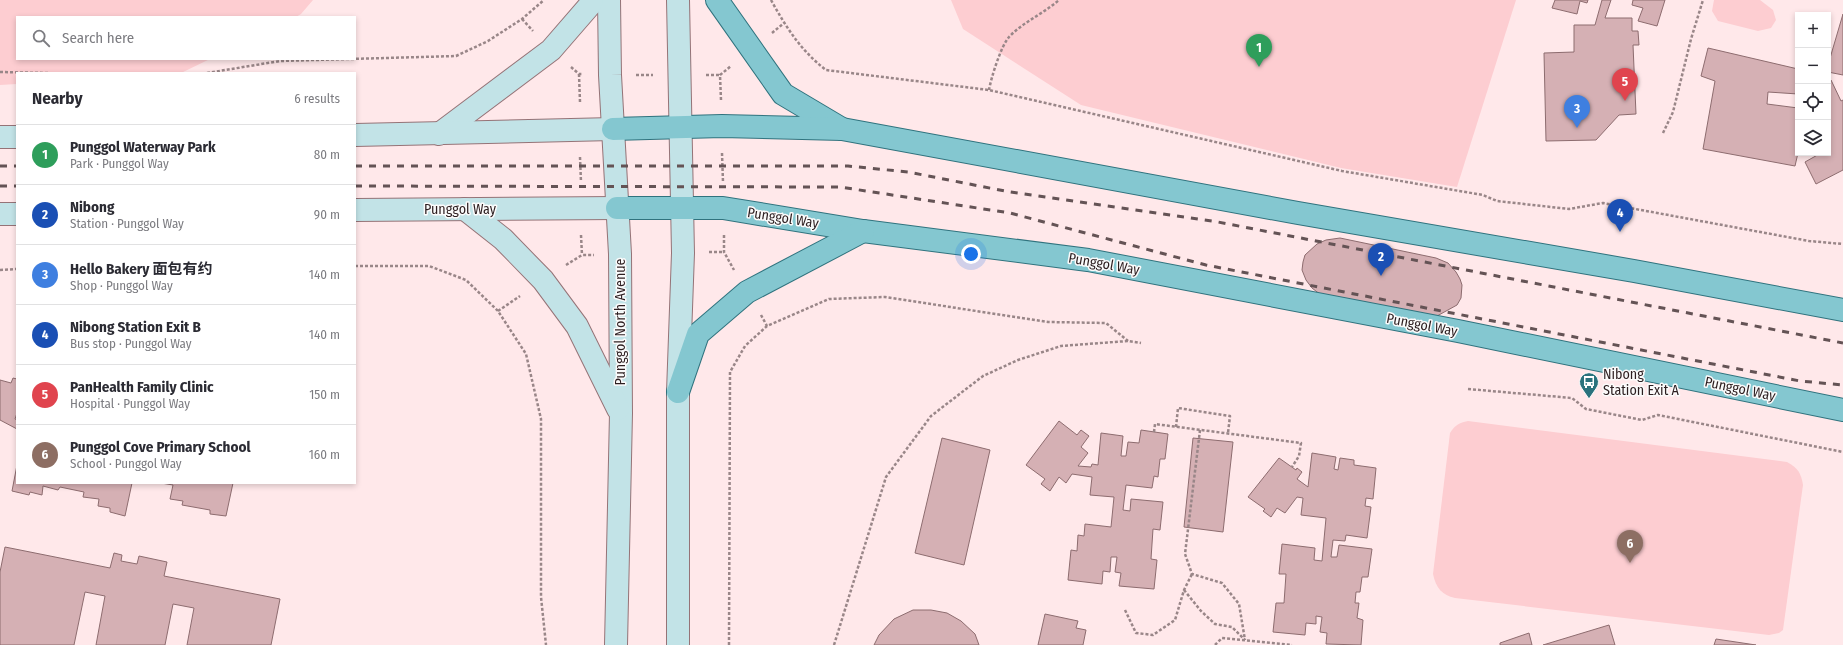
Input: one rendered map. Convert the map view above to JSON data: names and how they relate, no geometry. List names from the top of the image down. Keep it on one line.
{"streets":{"main road":["Punggol Way","Punggol North Avenue"]},"crossings":[["Punggol Way","Punggol North Avenue"]],"places":{"bus stop":["Nibong Station Exit A"]},"page":{"map_buttons":["+","−"],"search":"Search here","pins":["1","5","3","4","2","6"],"heading":["Nearby","6 results"],"list":[{"mark":"1","name":"Punggol Waterway Park","note":"Park · Punggol Way","value":"80 m"},{"mark":"2","name":"Nibong","note":"Station · Punggol Way","value":"90 m"},{"mark":"3","name":"Hello Bakery 面包有约","note":"Shop · Punggol Way","value":"140 m"},{"mark":"4","name":"Nibong Station Exit B","note":"Bus stop · Punggol Way","value":"140 m"},{"mark":"5","name":"PanHealth Family Clinic","note":"Hospital · Punggol Way","value":"150 m"},{"mark":"6","name":"Punggol Cove Primary School","note":"School · Punggol Way","value":"160 m"}]}}
